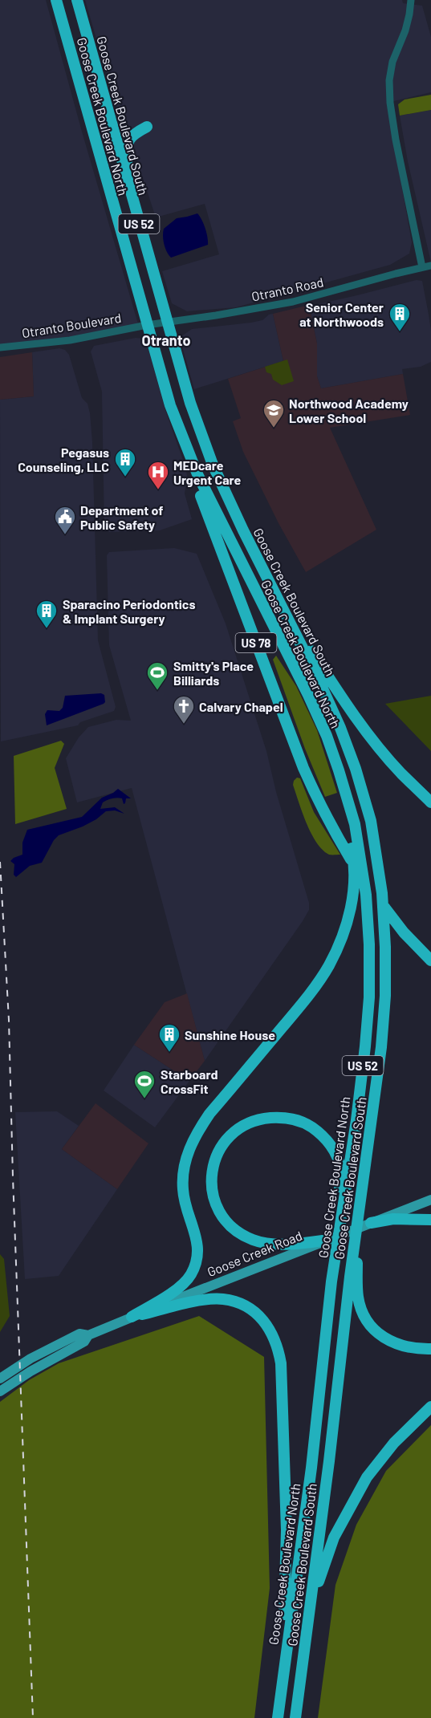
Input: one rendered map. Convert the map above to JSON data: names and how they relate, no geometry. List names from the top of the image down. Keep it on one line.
{"streets":{"highway":["Goose Creek Boulevard South","Goose Creek Boulevard North","US 52","US 78"],"main road":["Goose Creek Road"],"street":["Otranto Road","Otranto Boulevard"]},"crossings":[["Goose Creek Boulevard South","Otranto Road"],["Goose Creek Boulevard North","Otranto Road"],["Goose Creek Boulevard North","Otranto Boulevard"],["Goose Creek Boulevard North","US 78"],["Otranto Road","Otranto Boulevard"]],"districts":["Otranto"],"places":{"building":["Senior Center at Northwoods","Pegasus Counseling, LLC","Sparacino Periodontics & Implant Surgery","Sunshine House"],"school or university":["Northwood Academy Lower School"],"hospital":["MEDcare Urgent Care"],"public building":["Department of Public Safety"],"sports":["Smitty's Place Billiards","Starboard CrossFit"],"church":["Calvary Chapel"]}}
